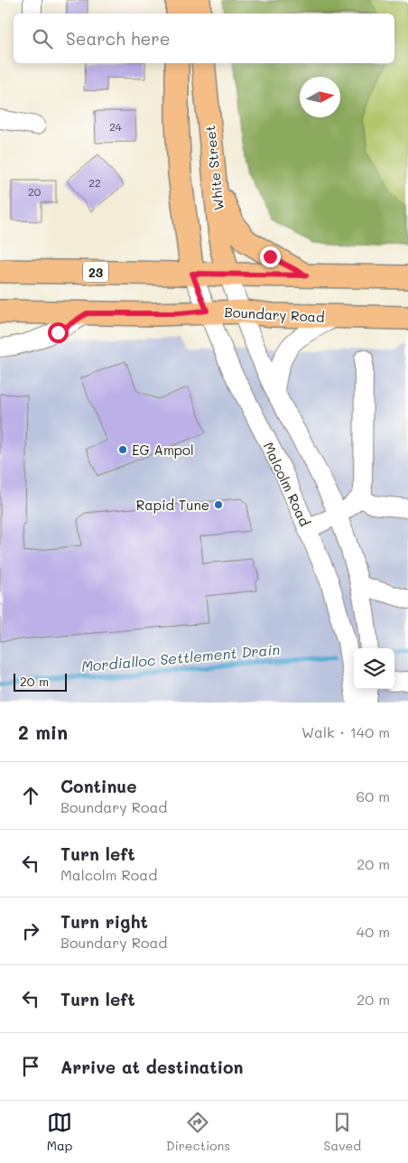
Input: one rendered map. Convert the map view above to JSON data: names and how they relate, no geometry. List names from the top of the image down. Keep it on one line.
{"streets":{"main road":["White Street","23","Boundary Road"],"street":["Malcolm Road"]},"crossings":[["White Street","23"],["23","Malcolm Road"],["Boundary Road","Malcolm Road"]],"water":["Mordialloc Settlement Drain"],"places":["EG Ampol","Rapid Tune"],"house_numbers":["24","22","20"],"scale_bar":"20 m","north":"right","page":{"search":"Search here","scale":"20 m","heading":["2 min","Walk · 140 m"],"list":[["Continue","Boundary Road","60 m"],["Turn left","Malcolm Road","20 m"],["Turn right","Boundary Road","40 m"],["Turn left","20 m"],"Arrive at destination"],"nav":["Map","Directions","Saved"]}}
